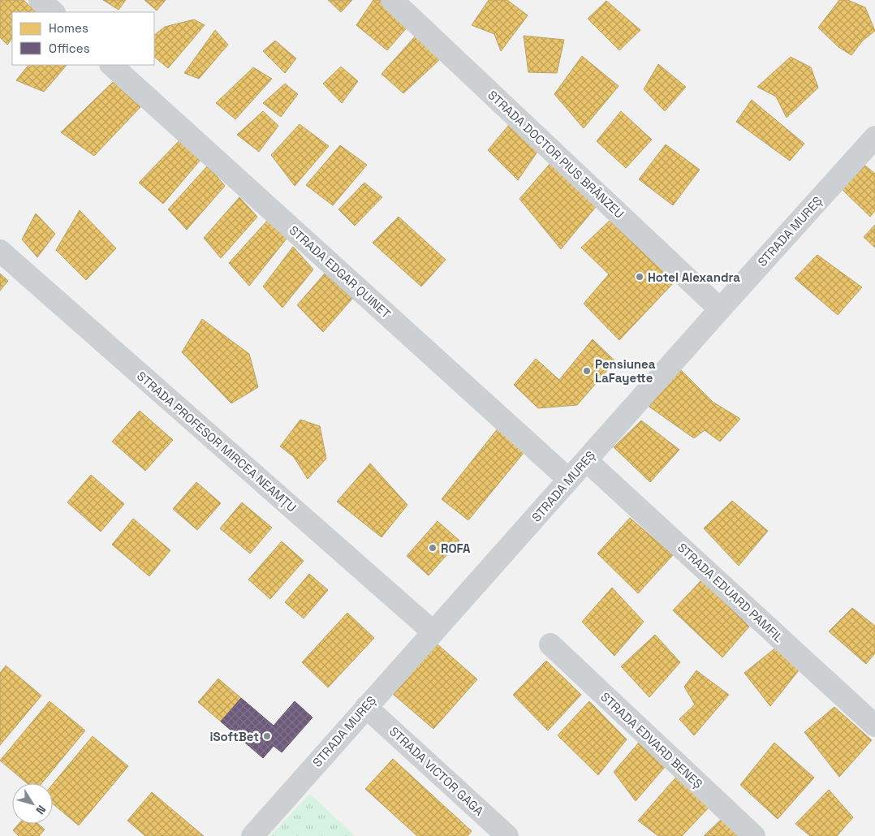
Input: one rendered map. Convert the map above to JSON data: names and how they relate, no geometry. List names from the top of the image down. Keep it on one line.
{"streets":{"street":["STRADA DOCTOR PIUS BRÂNZEU","STRADA MUREȘ","STRADA EDGAR QUINET","STRADA PROFESOR MIRCEA NEAMȚU","STRADA EDUARD PAMFIL","STRADA EDVARD BENEȘ","STRADA VICTOR GAGA"]},"crossings":[["STRADA DOCTOR PIUS BRÂNZEU","STRADA MUREȘ"],["STRADA MUREȘ","STRADA EDGAR QUINET"],["STRADA MUREȘ","STRADA PROFESOR MIRCEA NEAMȚU"],["STRADA MUREȘ","STRADA EDUARD PAMFIL"],["STRADA MUREȘ","STRADA VICTOR GAGA"]],"places":["Hotel Alexandra","Pensiunea LaFayette","ROFA","iSoftBet"],"legend":["Homes","Offices"],"north":"bottom right"}
